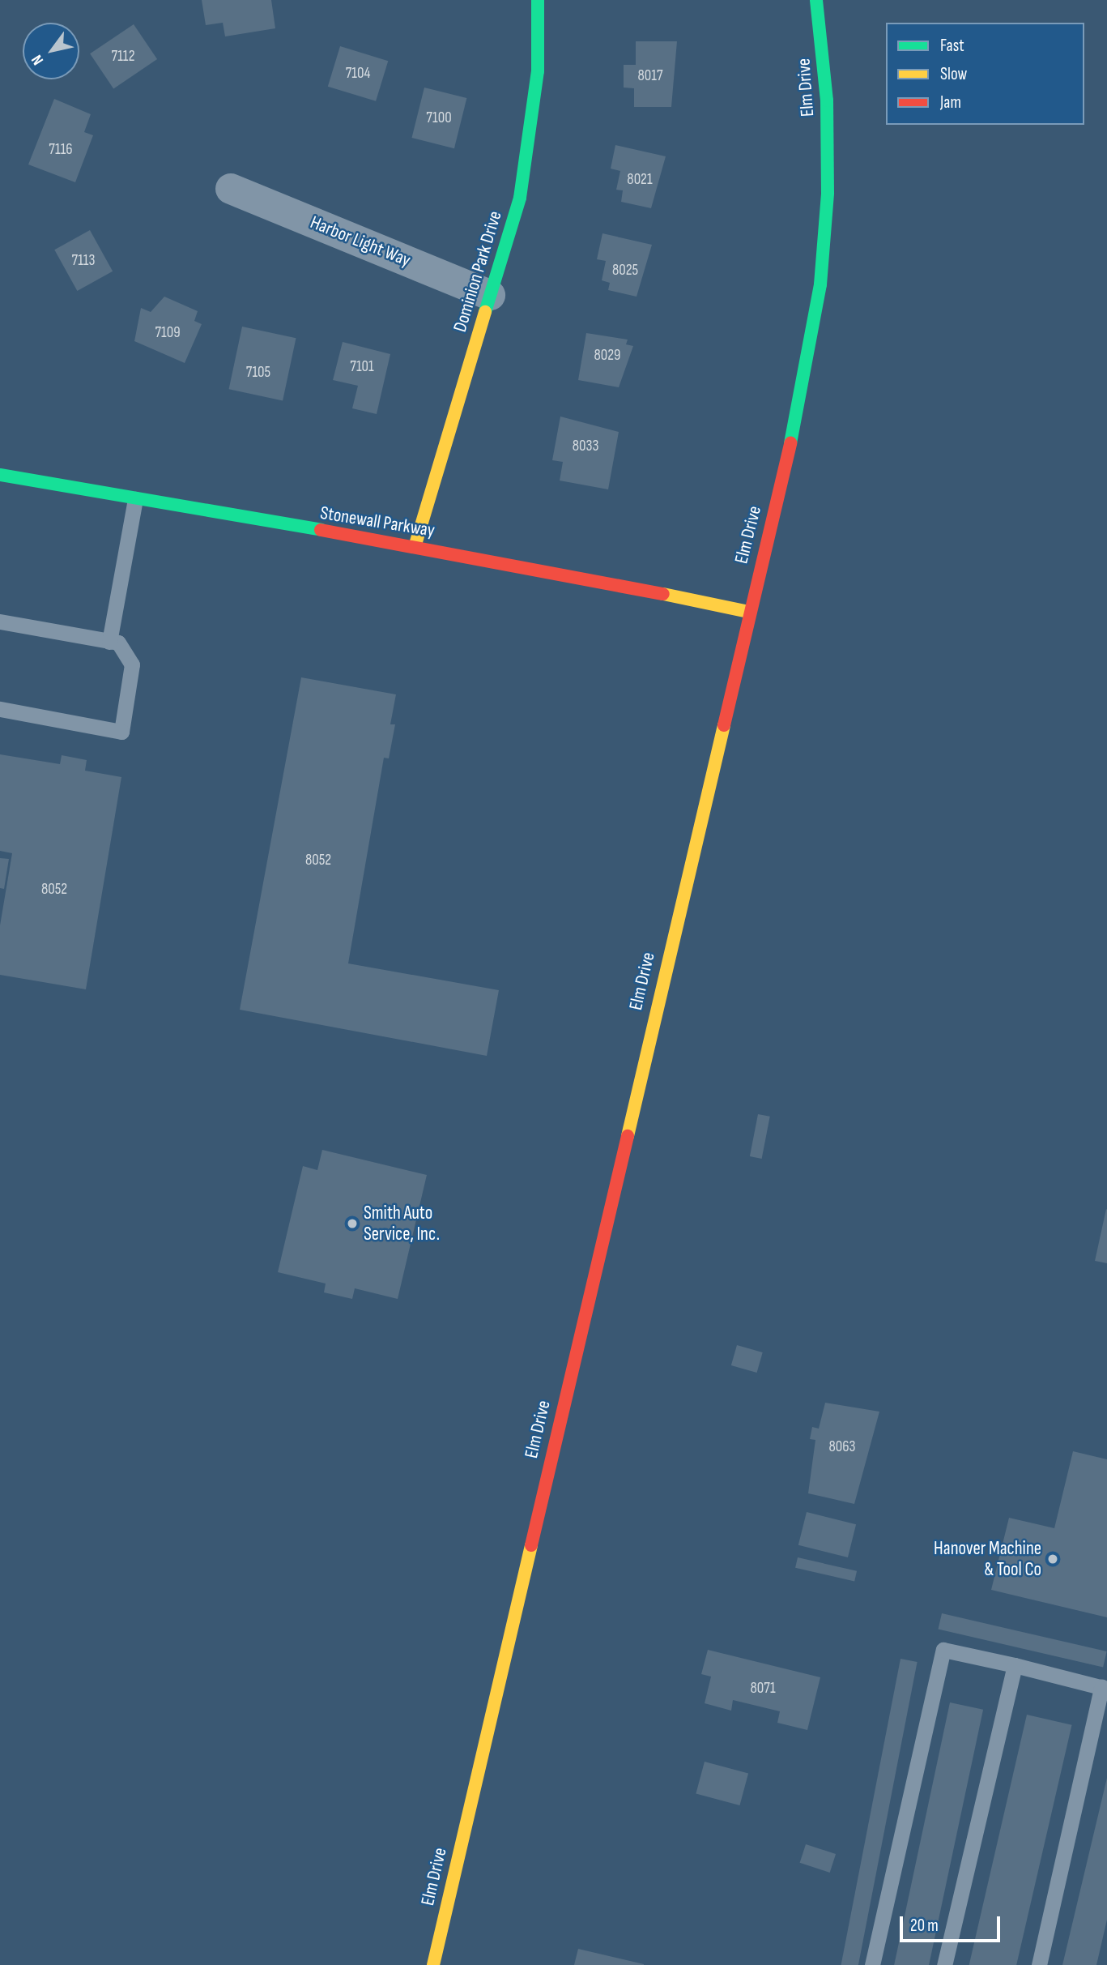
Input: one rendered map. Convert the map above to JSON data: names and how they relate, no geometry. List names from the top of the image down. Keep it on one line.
{"streets":{"street":["Elm Drive","Harbor Light Way","Dominion Park Drive","Stonewall Parkway"]},"crossings":[["Elm Drive","Stonewall Parkway"],["Harbor Light Way","Dominion Park Drive"],["Dominion Park Drive","Stonewall Parkway"]],"places":["Smith Auto Service, Inc.","Hanover Machine & Tool Co"],"house_numbers":["7112","7104","8017","7100","7116","8021","7113","8025","7109","8029","7101","7105","8033","8052","8052","8063","8071"],"legend":["Fast","Slow","Jam"],"scale_bar":"20 m","north":"bottom left"}
